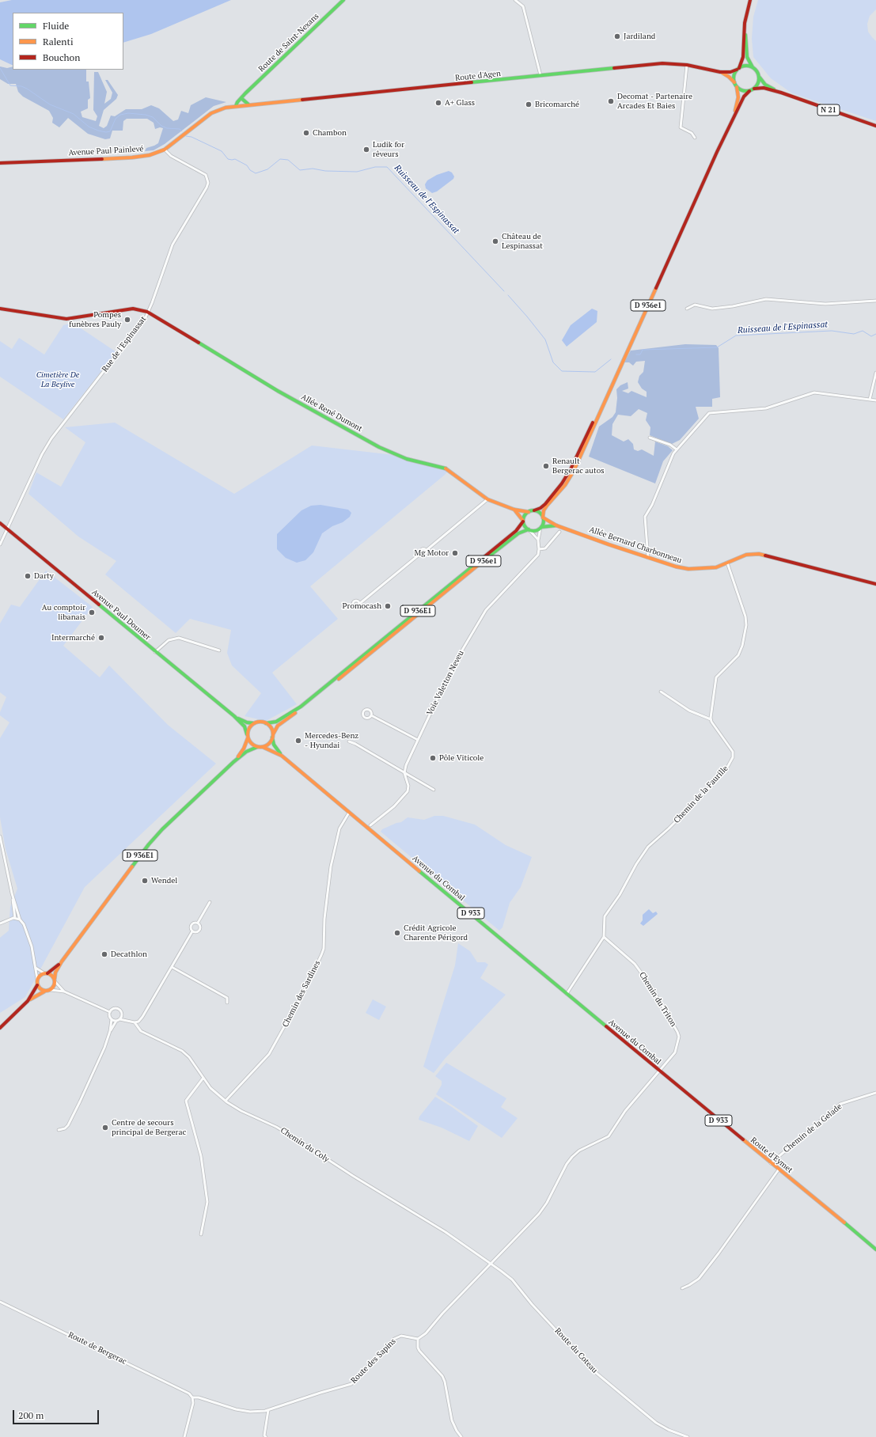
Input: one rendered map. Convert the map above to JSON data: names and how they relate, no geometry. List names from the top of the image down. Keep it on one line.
{"streets":{"main road":["Route de Saint-Nexans","Route d'Agen","N 21","Avenue Paul Painlevé","D 936e1","Allée René Dumont","Allée Bernard Charbonneau","D 936E1","Avenue Paul Doumer","Avenue du Combal","D 933","Route d'Eymet"],"street":["Rue de l'Espinassat","Voie Valetton Neveu","Chemin de la Faurille","Chemin des Sardines","Chemin du Triton","Chemin de la Gelade","Chemin du Coly","Route de Bergerac","Route du Coteau","Route des Sapins"]},"crossings":[["Route de Saint-Nexans","Route d'Agen"],["Route de Saint-Nexans","Avenue Paul Painlevé"],["Route d'Agen","N 21"],["Route d'Agen","Avenue Paul Painlevé"],["Route d'Agen","D 936e1"],["N 21","D 936e1"],["Avenue Paul Painlevé","Rue de l'Espinassat"],["D 936e1","Allée René Dumont"],["D 936e1","D 936E1"],["Rue de l'Espinassat","Allée René Dumont"],["Rue de l'Espinassat","Avenue Paul Doumer"],["Allée René Dumont","D 936E1"],["D 936E1","D 933"],["Chemin de la Faurille","Chemin du Triton"],["Avenue du Combal","D 933"],["Avenue du Combal","Chemin des Sardines"],["Avenue du Combal","Chemin du Triton"],["Avenue du Combal","Route d'Eymet"],["Chemin des Sardines","Chemin du Coly"],["Chemin du Triton","Chemin du Coly"],["Chemin du Triton","Route d'Eymet"],["Chemin du Triton","Route du Coteau"],["Chemin de la Gelade","Route d'Eymet"],["Chemin du Coly","Route du Coteau"],["Route de Bergerac","Route des Sapins"]],"water":["Ruisseau de l'Espinassat"],"parks":["Cimetière De La Beylive"],"places":["Jardiland","Decomat - Partenaire Arcades Et Baies","A+ Glass","Bricomarché","Chambon","Ludik for rêveurs","Château de Lespinassat","Pompes funèbres Pauly","Renault Bergerac autos","Mg Motor","Darty","Promocash","Au comptoir libanais","Intermarché","Mercedes-Benz - Hyundai","Pôle Viticole","Wendel","Crédit Agricole Charente Périgord","Decathlon","Centre de secours principal de Bergerac"],"legend":["Fluide","Ralenti","Bouchon"],"scale_bar":"200 m"}
